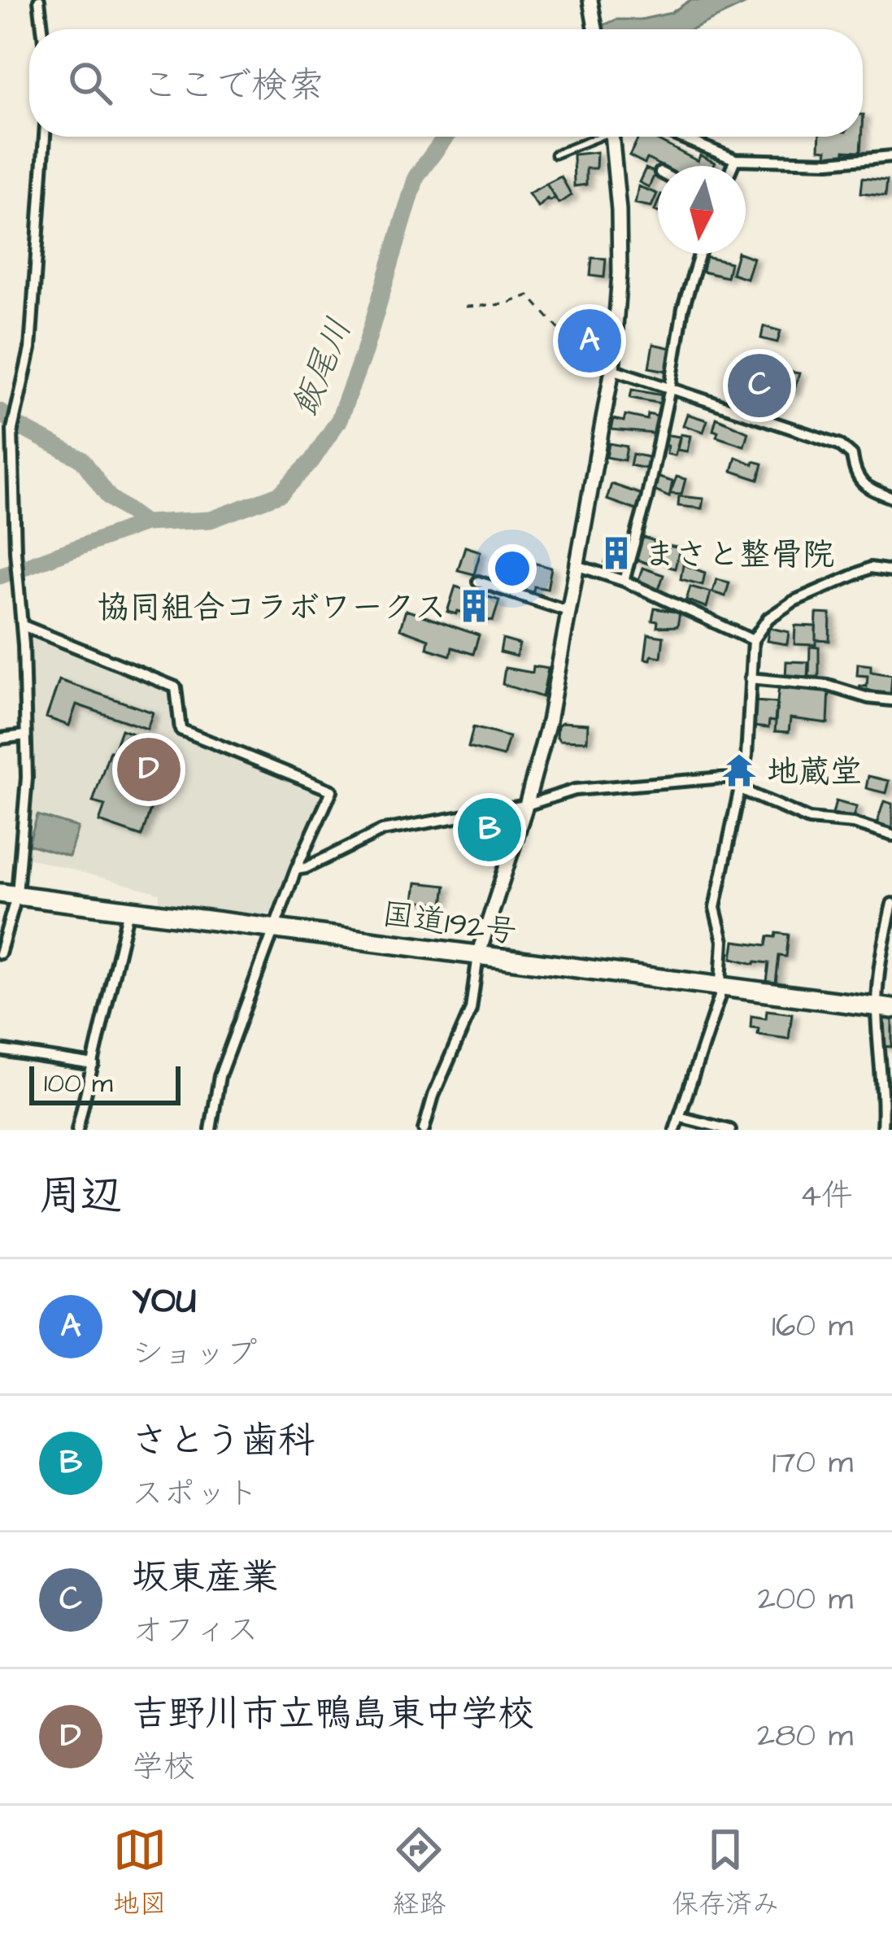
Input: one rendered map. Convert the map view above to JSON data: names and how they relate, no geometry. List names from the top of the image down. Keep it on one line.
{"streets":{"highway":["国道192号"]},"water":["飯尾川"],"places":{"building":["まさと整骨院","協同組合コラボワークス"],"temple":["地蔵堂"]},"scale_bar":"100 m","north":"bottom","page":{"search":"ここで検索","pins":["A","C","D","B"],"scale":"100 m","heading":["周辺","4件"],"list":[{"mark":"A","name":"YOU","note":"ショップ","value":"160 m"},{"mark":"B","name":"さとう歯科","note":"スポット","value":"170 m"},{"mark":"C","name":"坂東産業","note":"オフィス","value":"200 m"},{"mark":"D","name":"吉野川市立鴨島東中学校","note":"学校","value":"280 m"}],"nav":["地図","経路","保存済み"]}}
